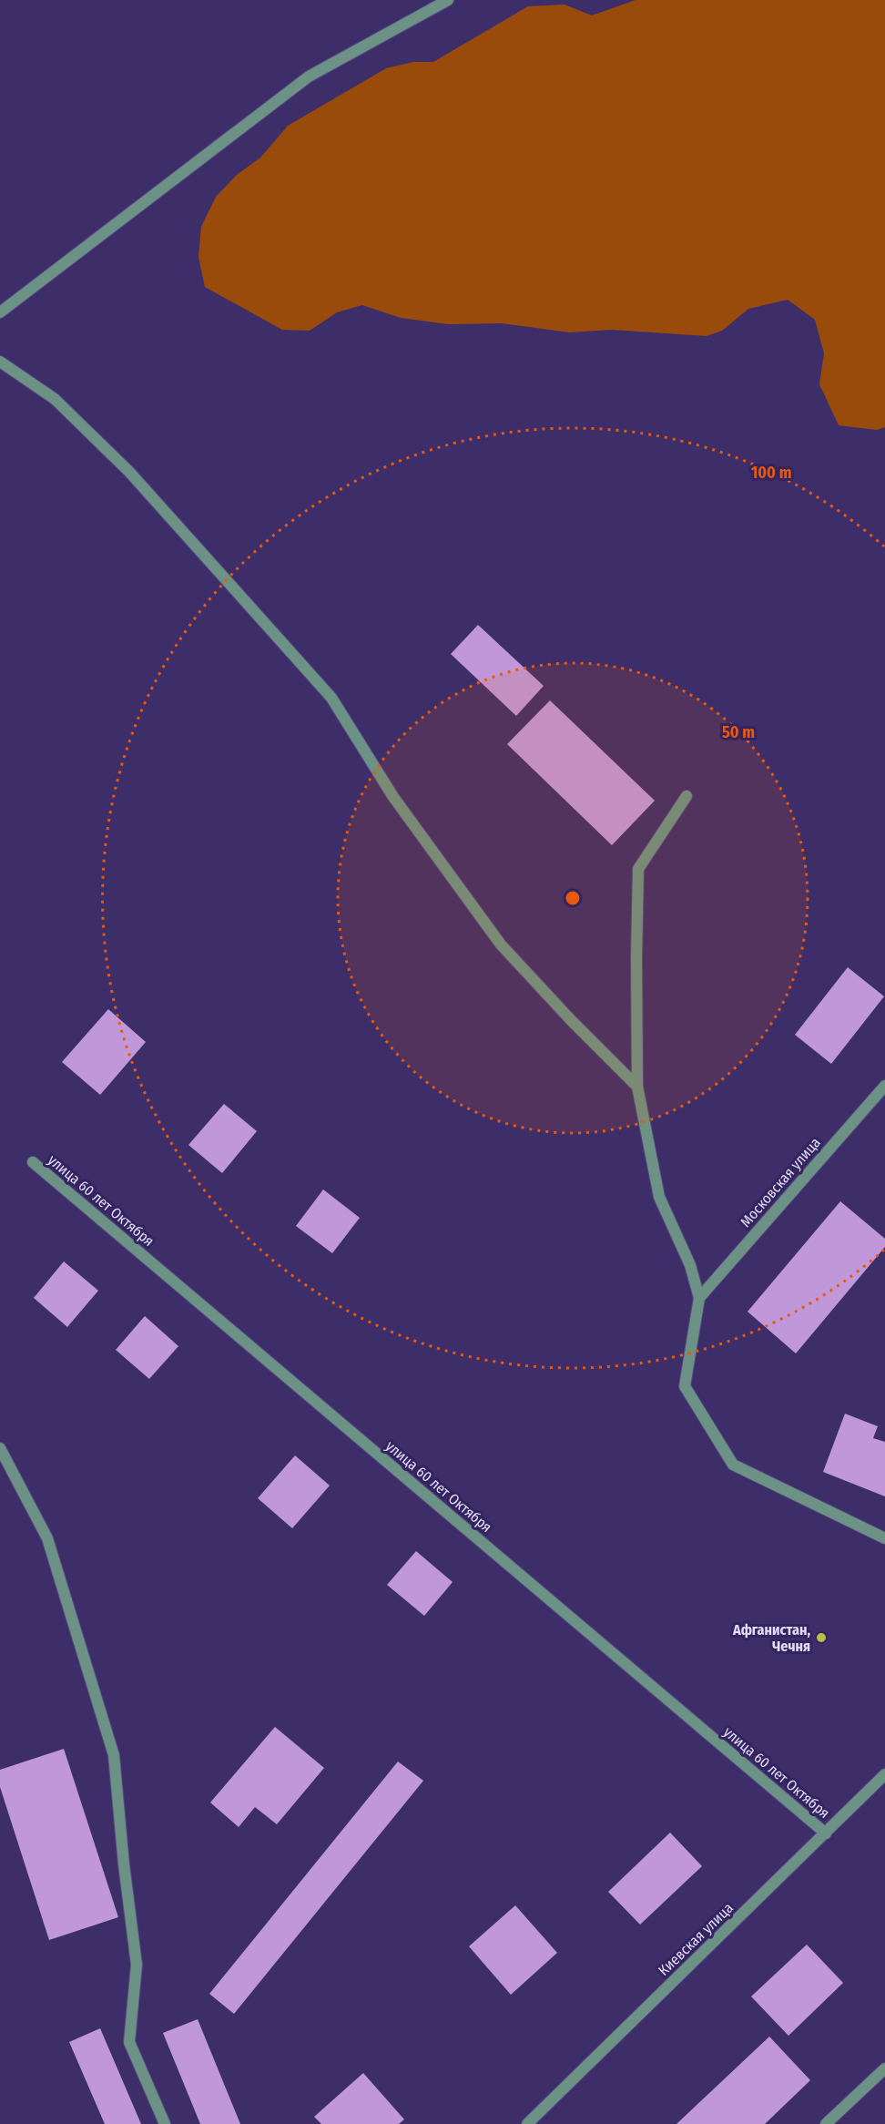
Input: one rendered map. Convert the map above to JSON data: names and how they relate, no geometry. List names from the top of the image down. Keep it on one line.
{"streets":{"street":["Московская улица","улица 60 лет Октября","Киевская улица"]},"crossings":[["улица 60 лет Октября","Киевская улица"]],"places":["Афганистан, Чечня"],"rings":["100 m","50 m"]}
